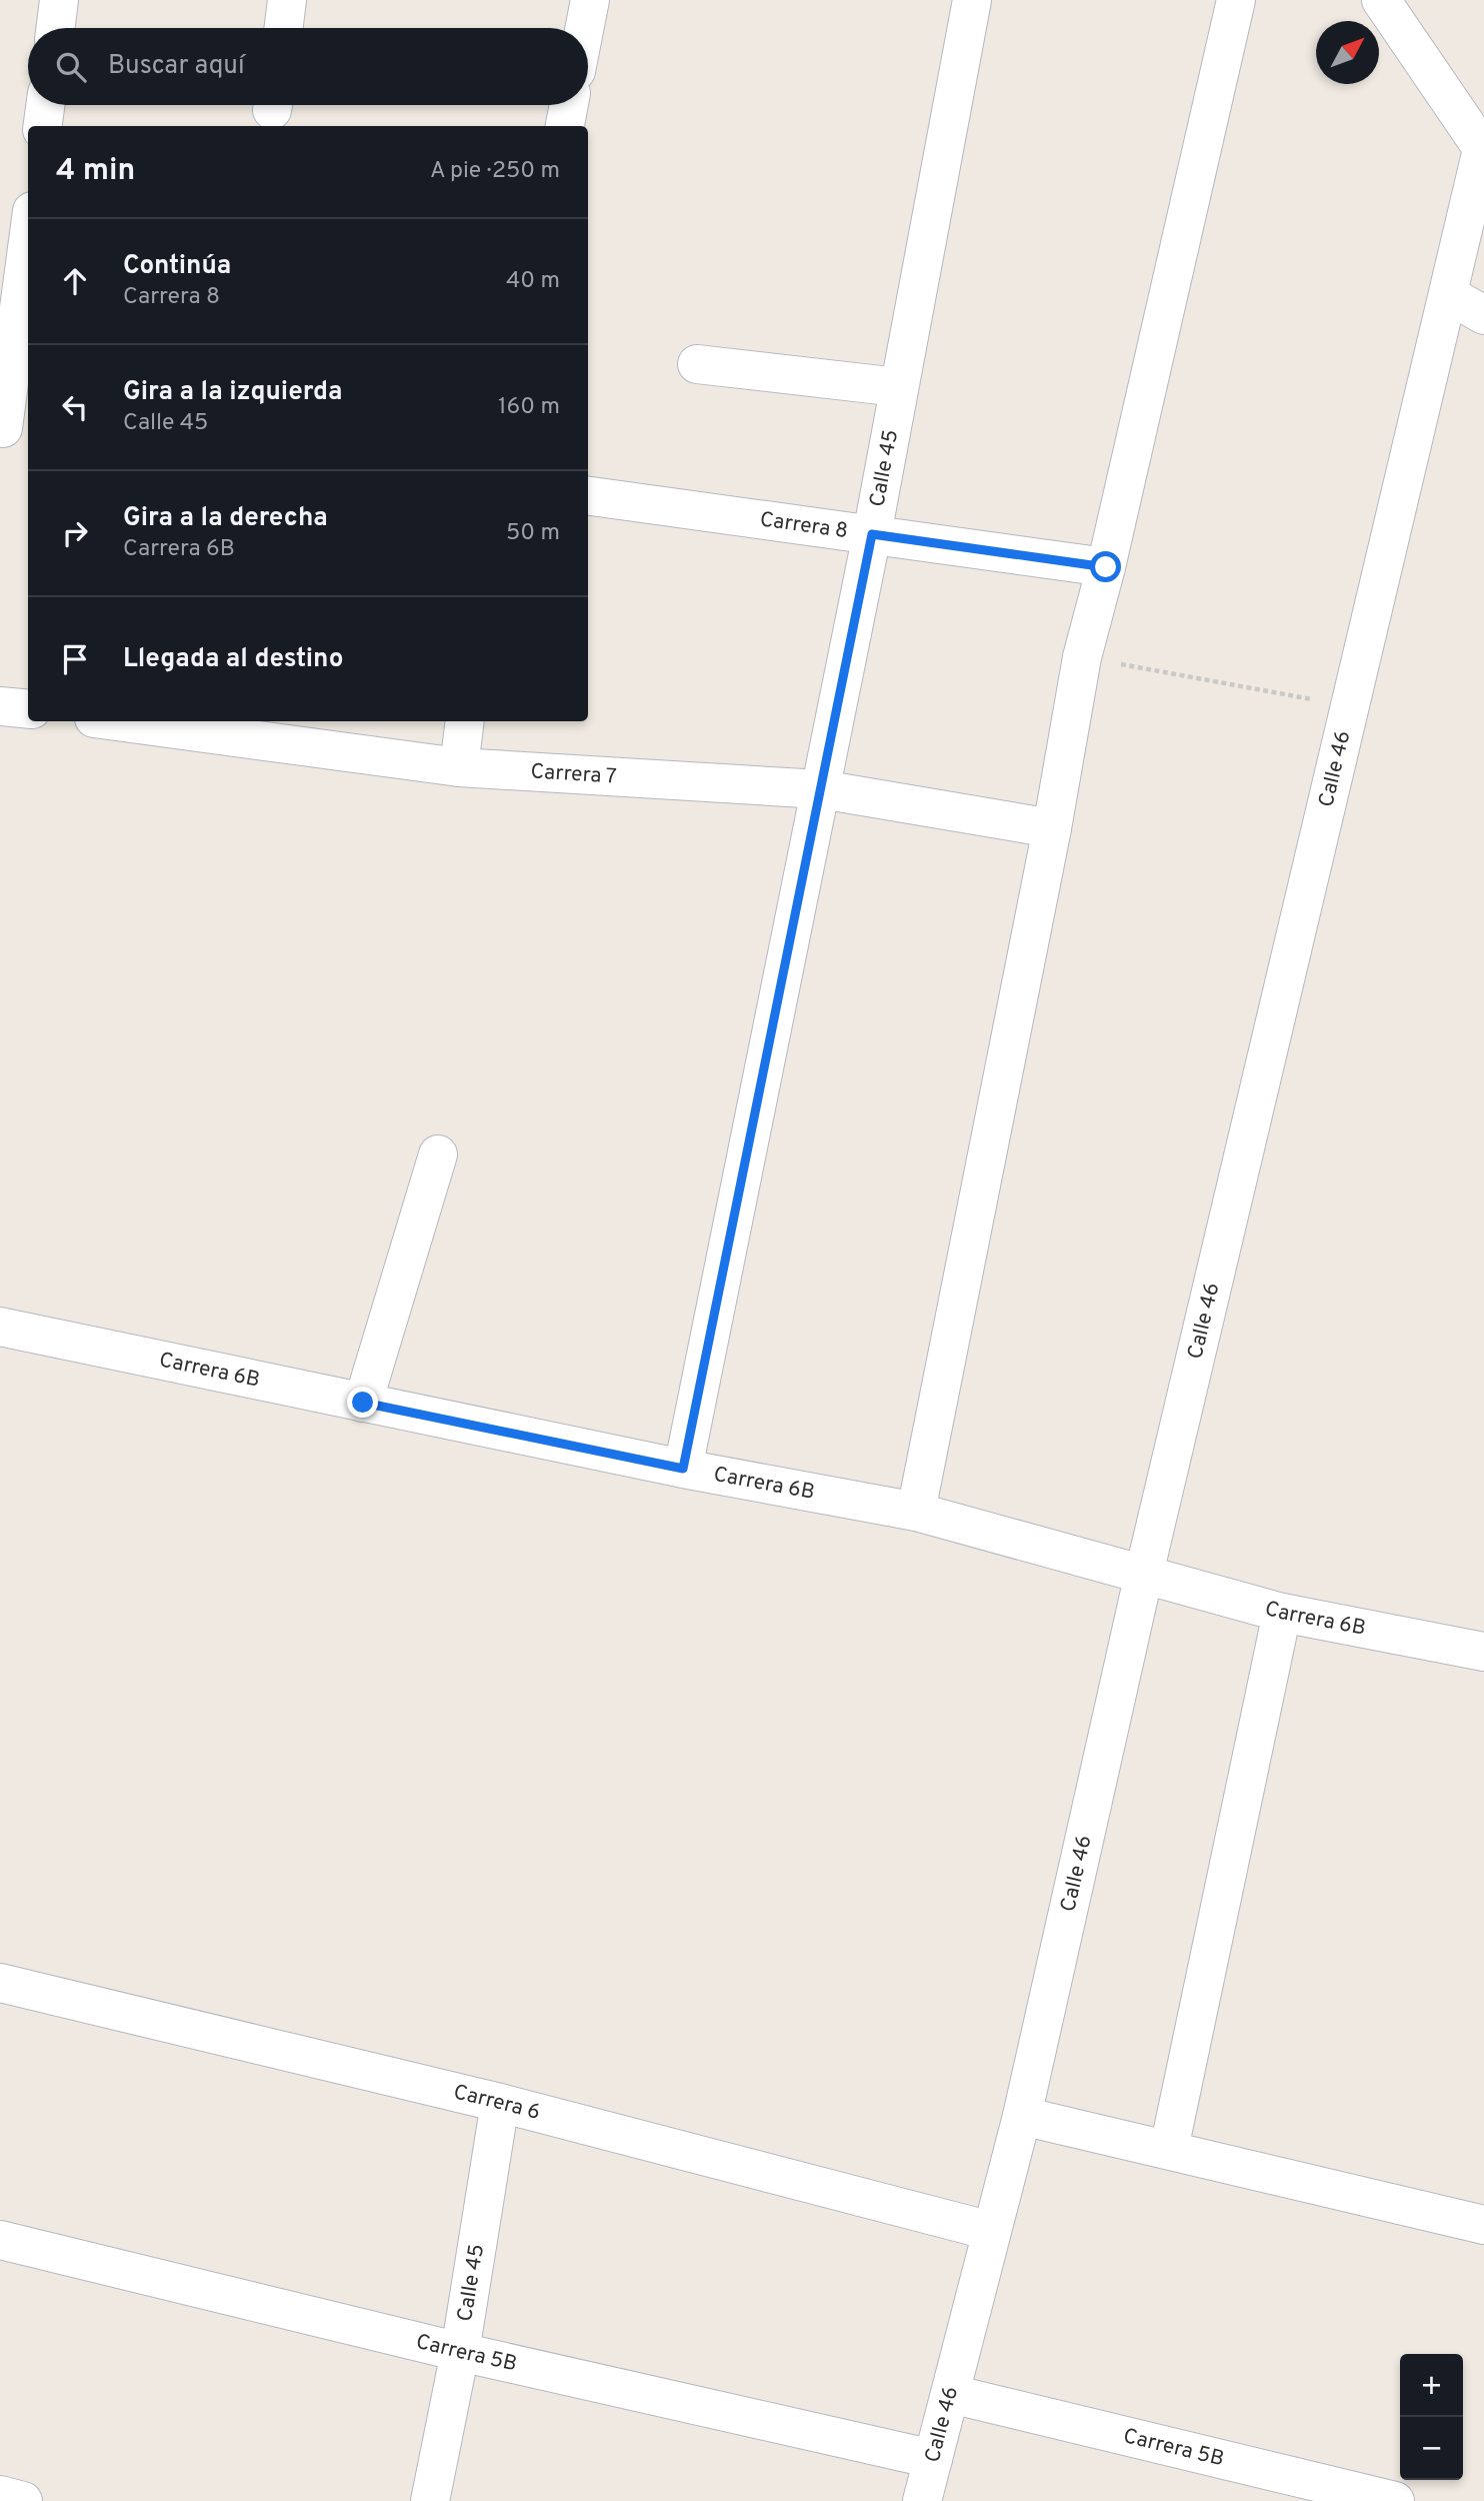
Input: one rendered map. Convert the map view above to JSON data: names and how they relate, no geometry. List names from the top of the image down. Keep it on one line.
{"streets":{"street":["Calle 45","Carrera 8","Calle 46","Carrera 7","Carrera 6B","Carrera 6","Carrera 5B"]},"crossings":[["Calle 45","Carrera 8"],["Calle 45","Carrera 7"],["Calle 45","Carrera 6B"],["Calle 45","Carrera 6"],["Calle 45","Carrera 5B"],["Calle 46","Carrera 6B"],["Calle 46","Carrera 6"],["Calle 46","Carrera 5B"]],"north":"top right","page":{"search":"Buscar aquí","heading":["4 min","A pie · 250 m"],"list":[["Continúa","Carrera 8","40 m"],["Gira a la izquierda","Calle 45","160 m"],["Gira a la derecha","Carrera 6B","50 m"],"Llegada al destino"],"map_buttons":["+","−"]}}
